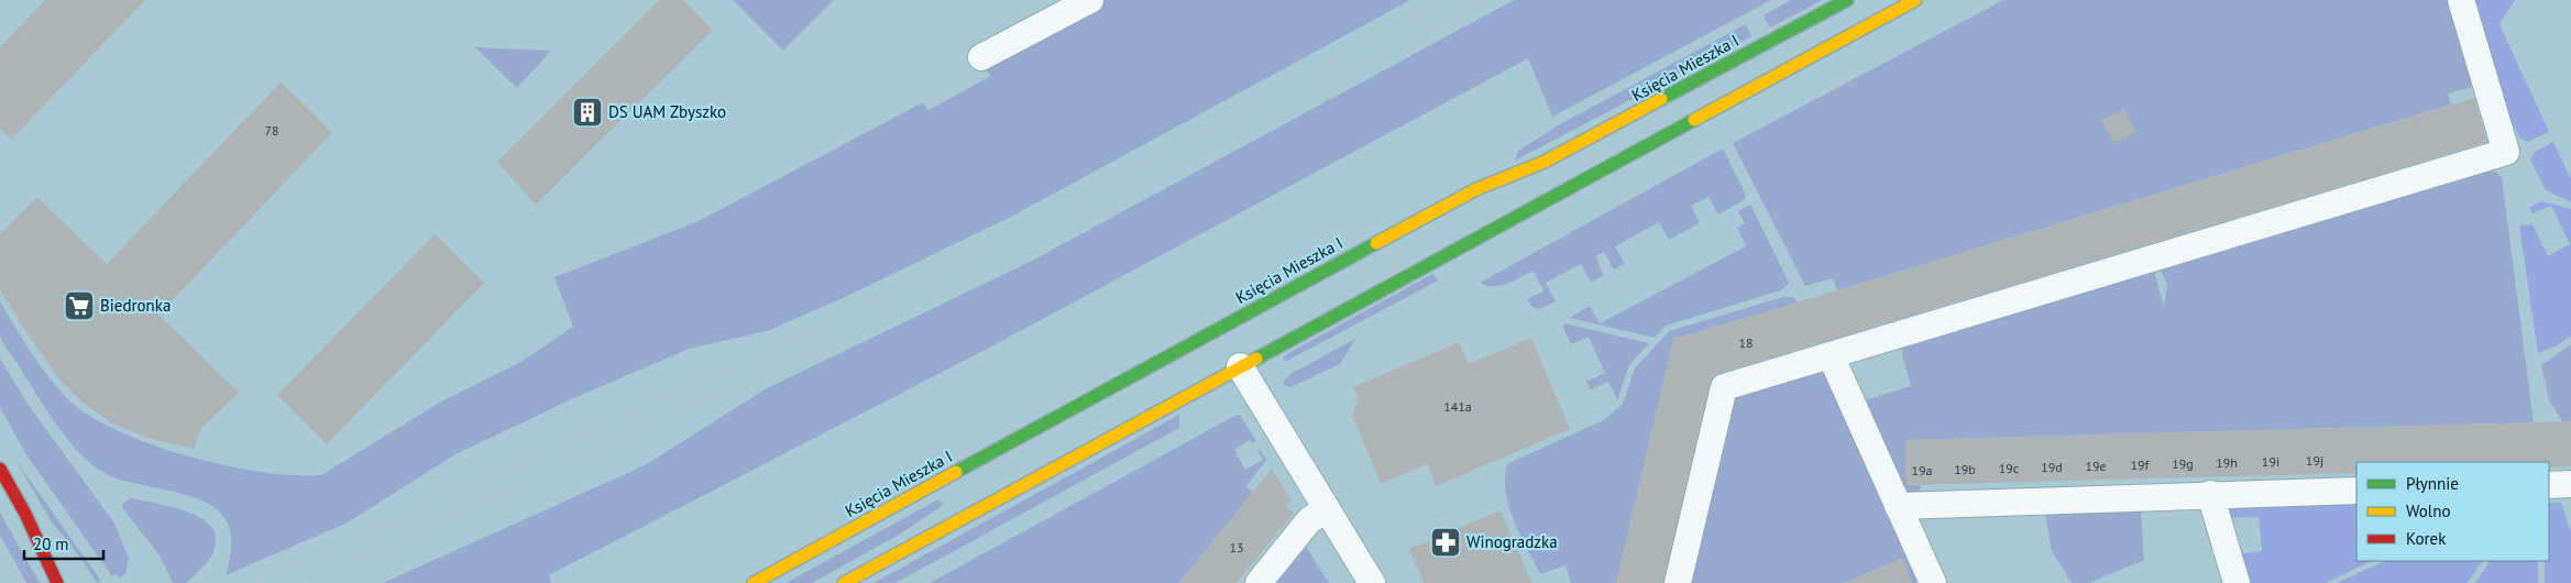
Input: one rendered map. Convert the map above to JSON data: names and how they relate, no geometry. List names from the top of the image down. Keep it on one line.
{"streets":{"street":["Księcia Mieszka I"]},"places":{"building":["DS UAM Zbyszko"],"supermarket":["Biedronka"],"pharmacy":["Winogradzka"]},"house_numbers":["78","18","141a","19j","19i","19h","19g","19f","19e","19d","19c","19b","19a","13"],"legend":["Płynnie","Wolno","Korek"],"scale_bar":"20 m"}
